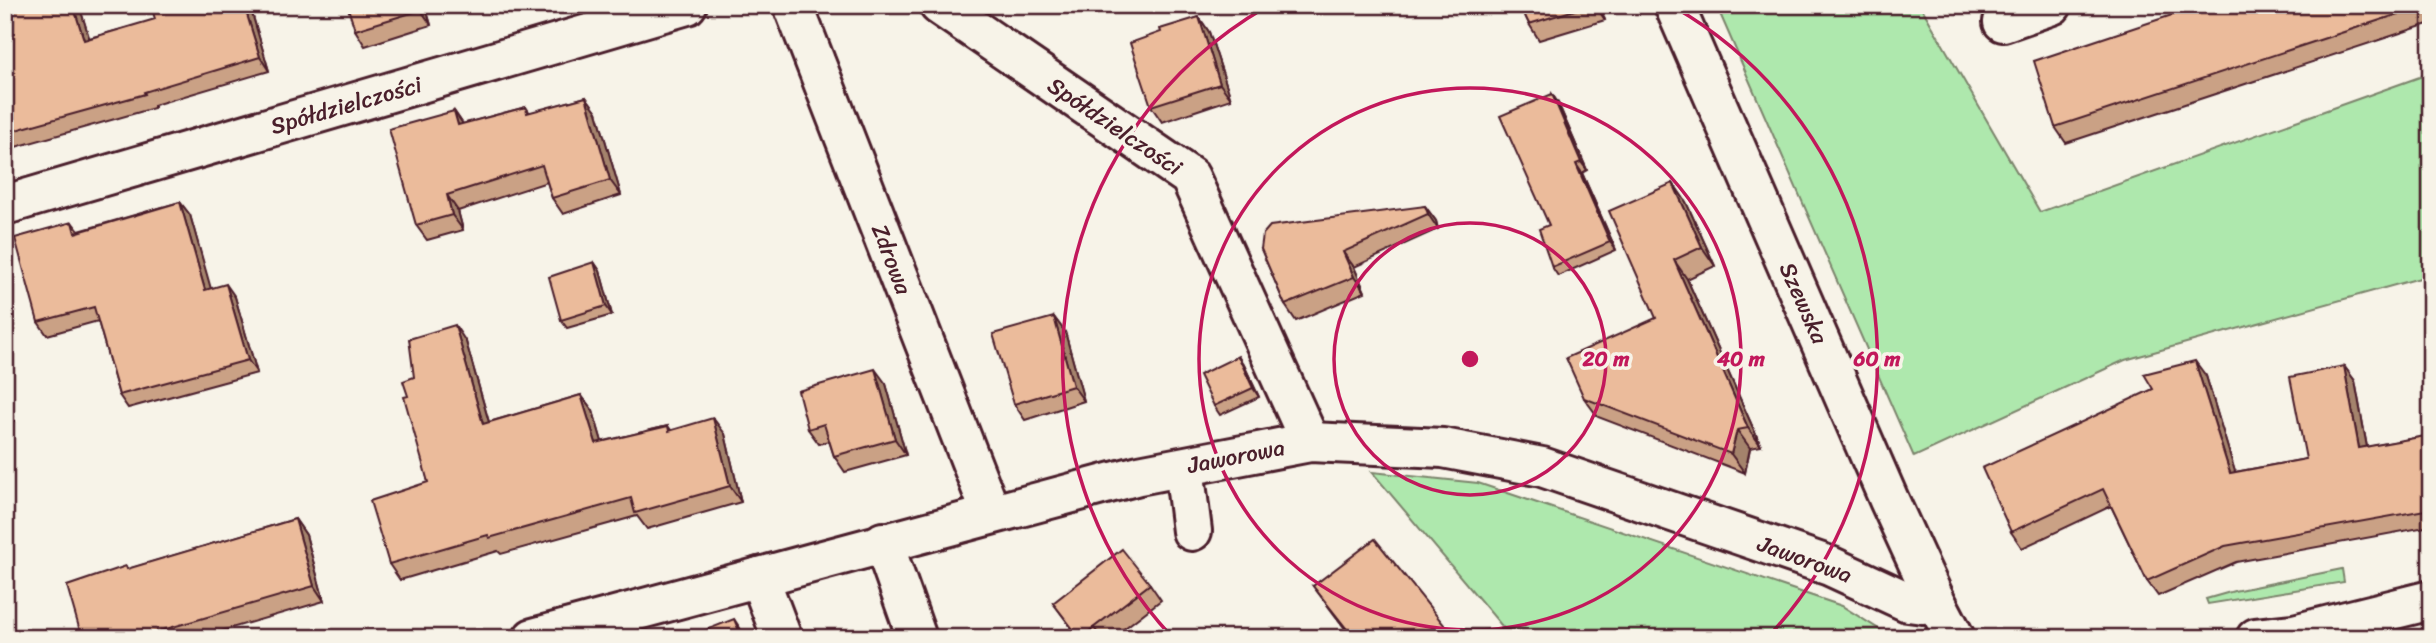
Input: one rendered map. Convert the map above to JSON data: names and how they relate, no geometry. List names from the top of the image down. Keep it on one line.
{"streets":{"street":["Spółdzielczości","Zdrowa","Szewska","Jaworowa"]},"crossings":[["Spółdzielczości","Jaworowa"],["Zdrowa","Jaworowa"],["Szewska","Jaworowa"]],"rings":["20 m","40 m","60 m"]}
